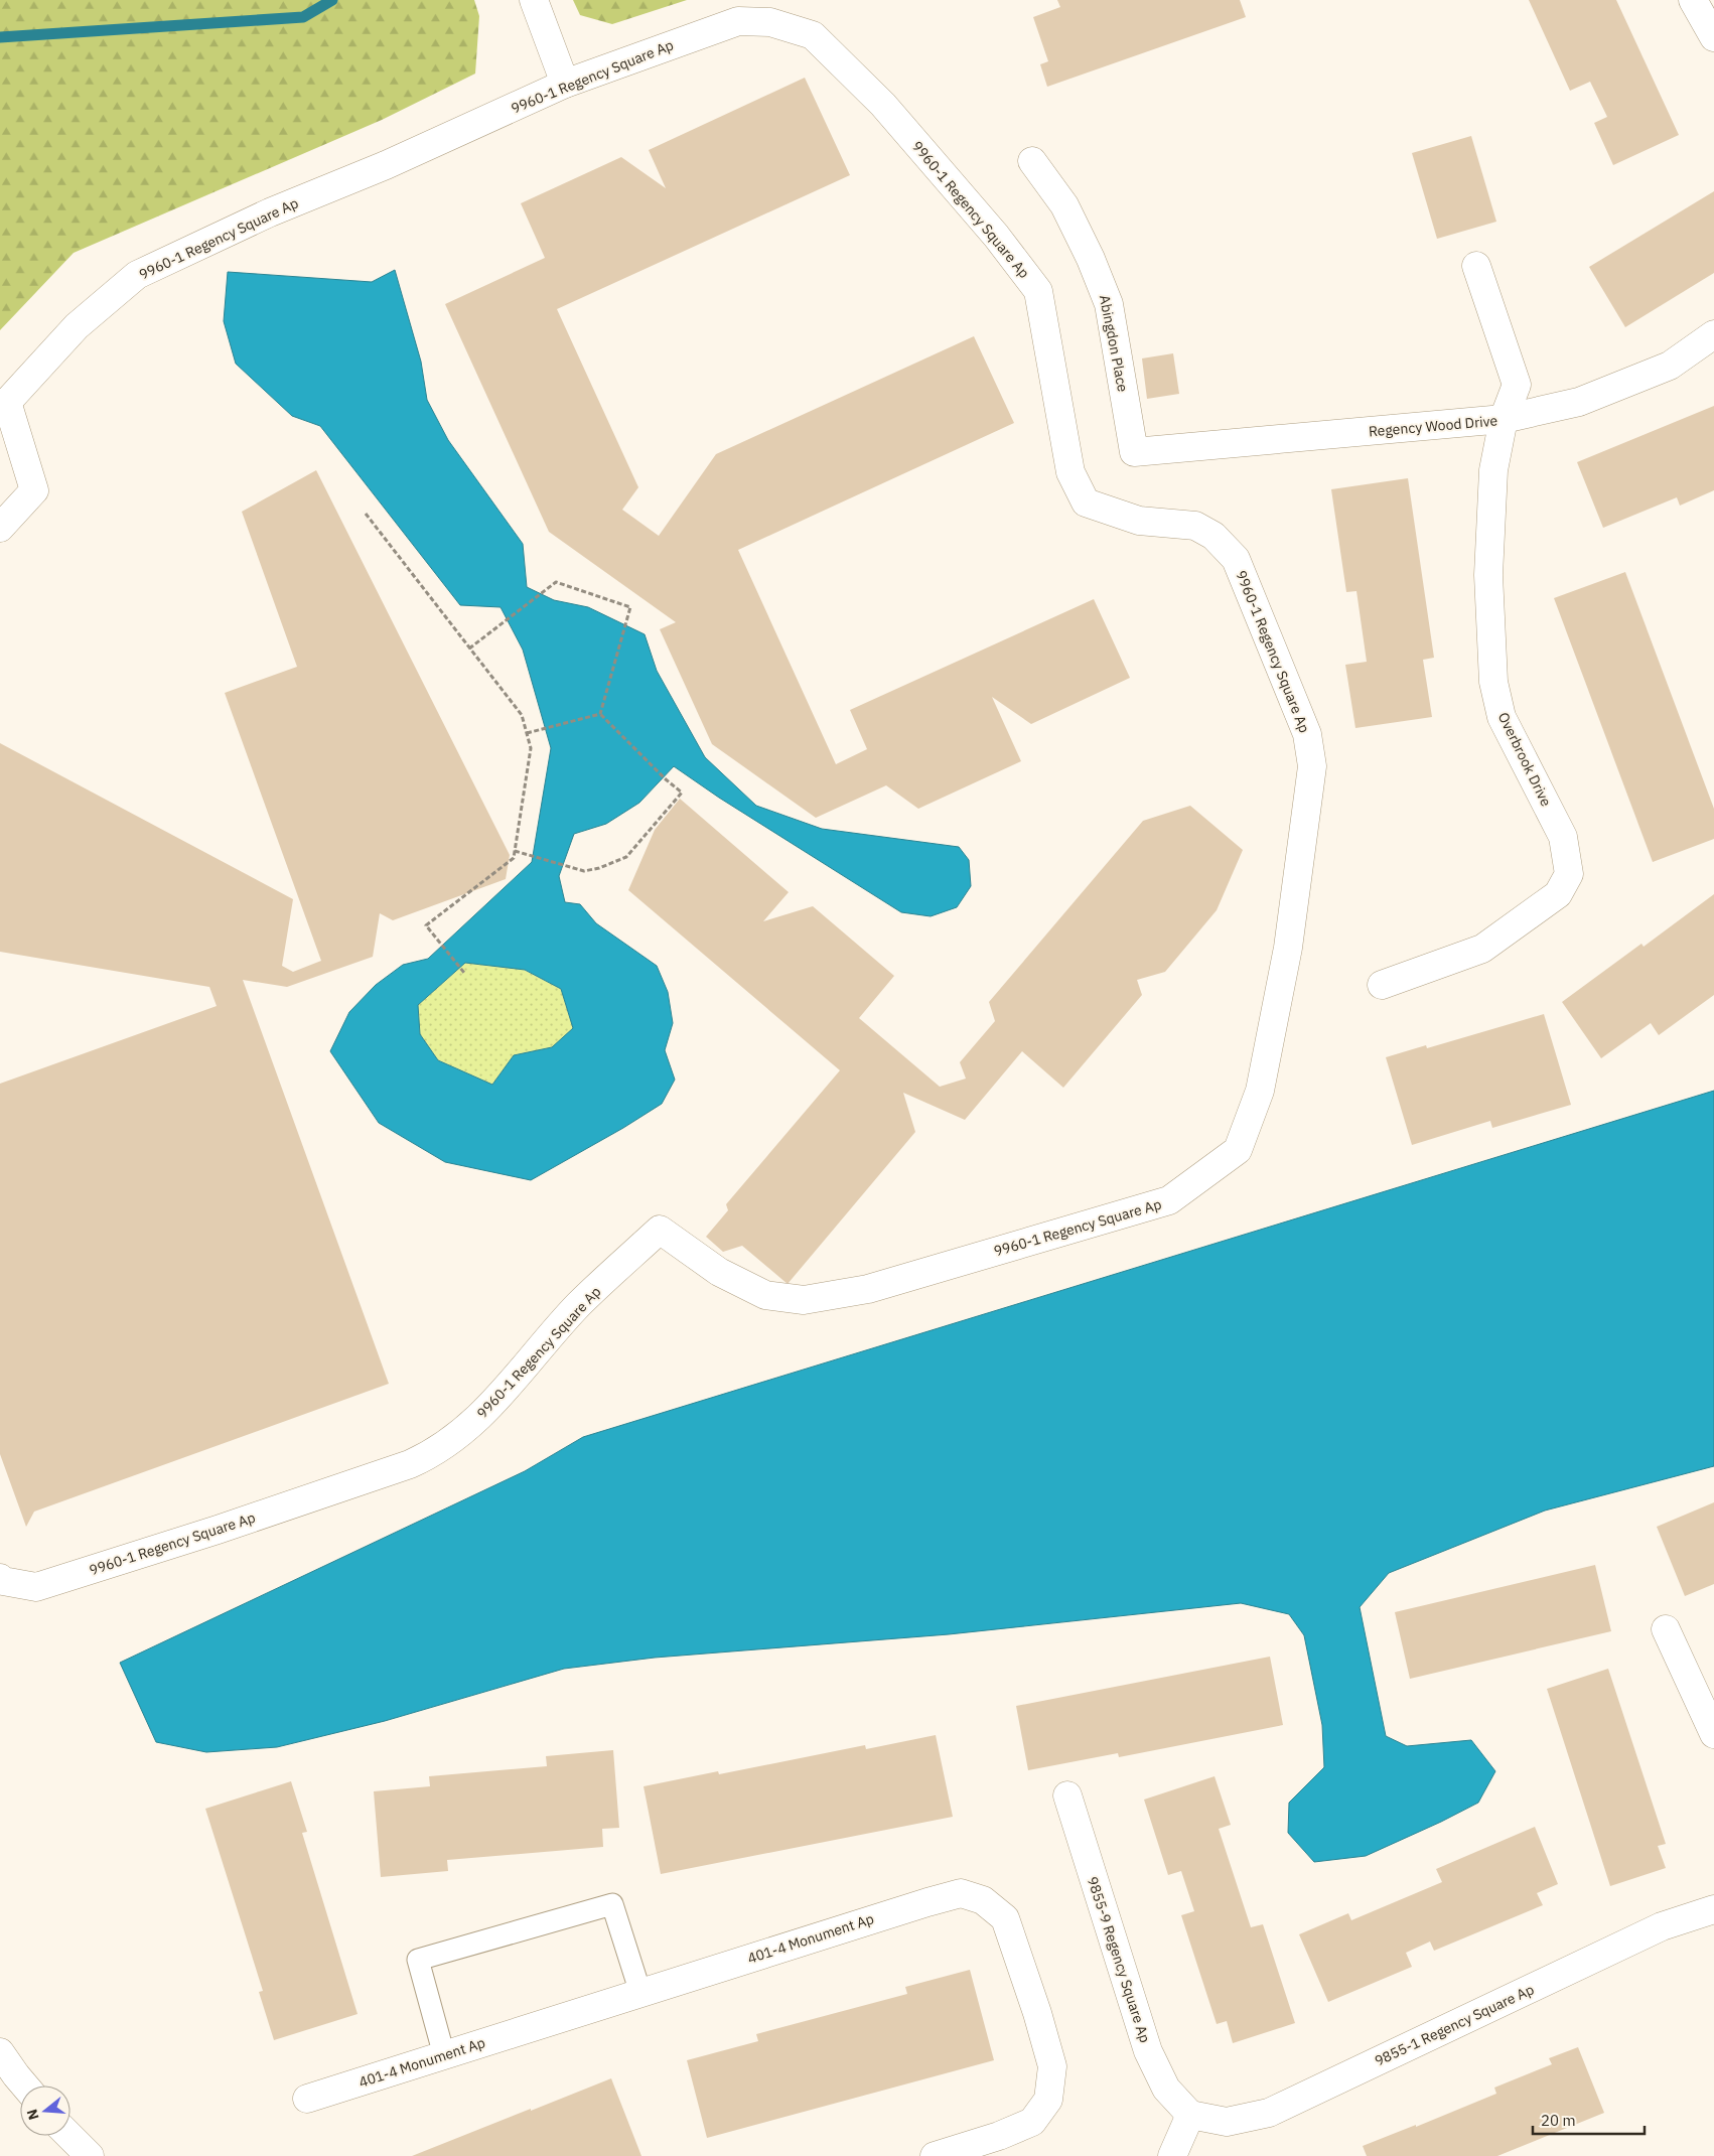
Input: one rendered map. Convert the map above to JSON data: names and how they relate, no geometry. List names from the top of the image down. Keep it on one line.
{"streets":{"street":["9960-1 Regency Square Ap","Abingdon Place","Regency Wood Drive","Overbrook Drive","401-4 Monument Ap","9855-9 Regency Square Ap","9855-1 Regency Square Ap"]},"crossings":[["Abingdon Place","Regency Wood Drive"],["Regency Wood Drive","Overbrook Drive"],["9855-9 Regency Square Ap","9855-1 Regency Square Ap"]],"scale_bar":"20 m","north":"left"}
